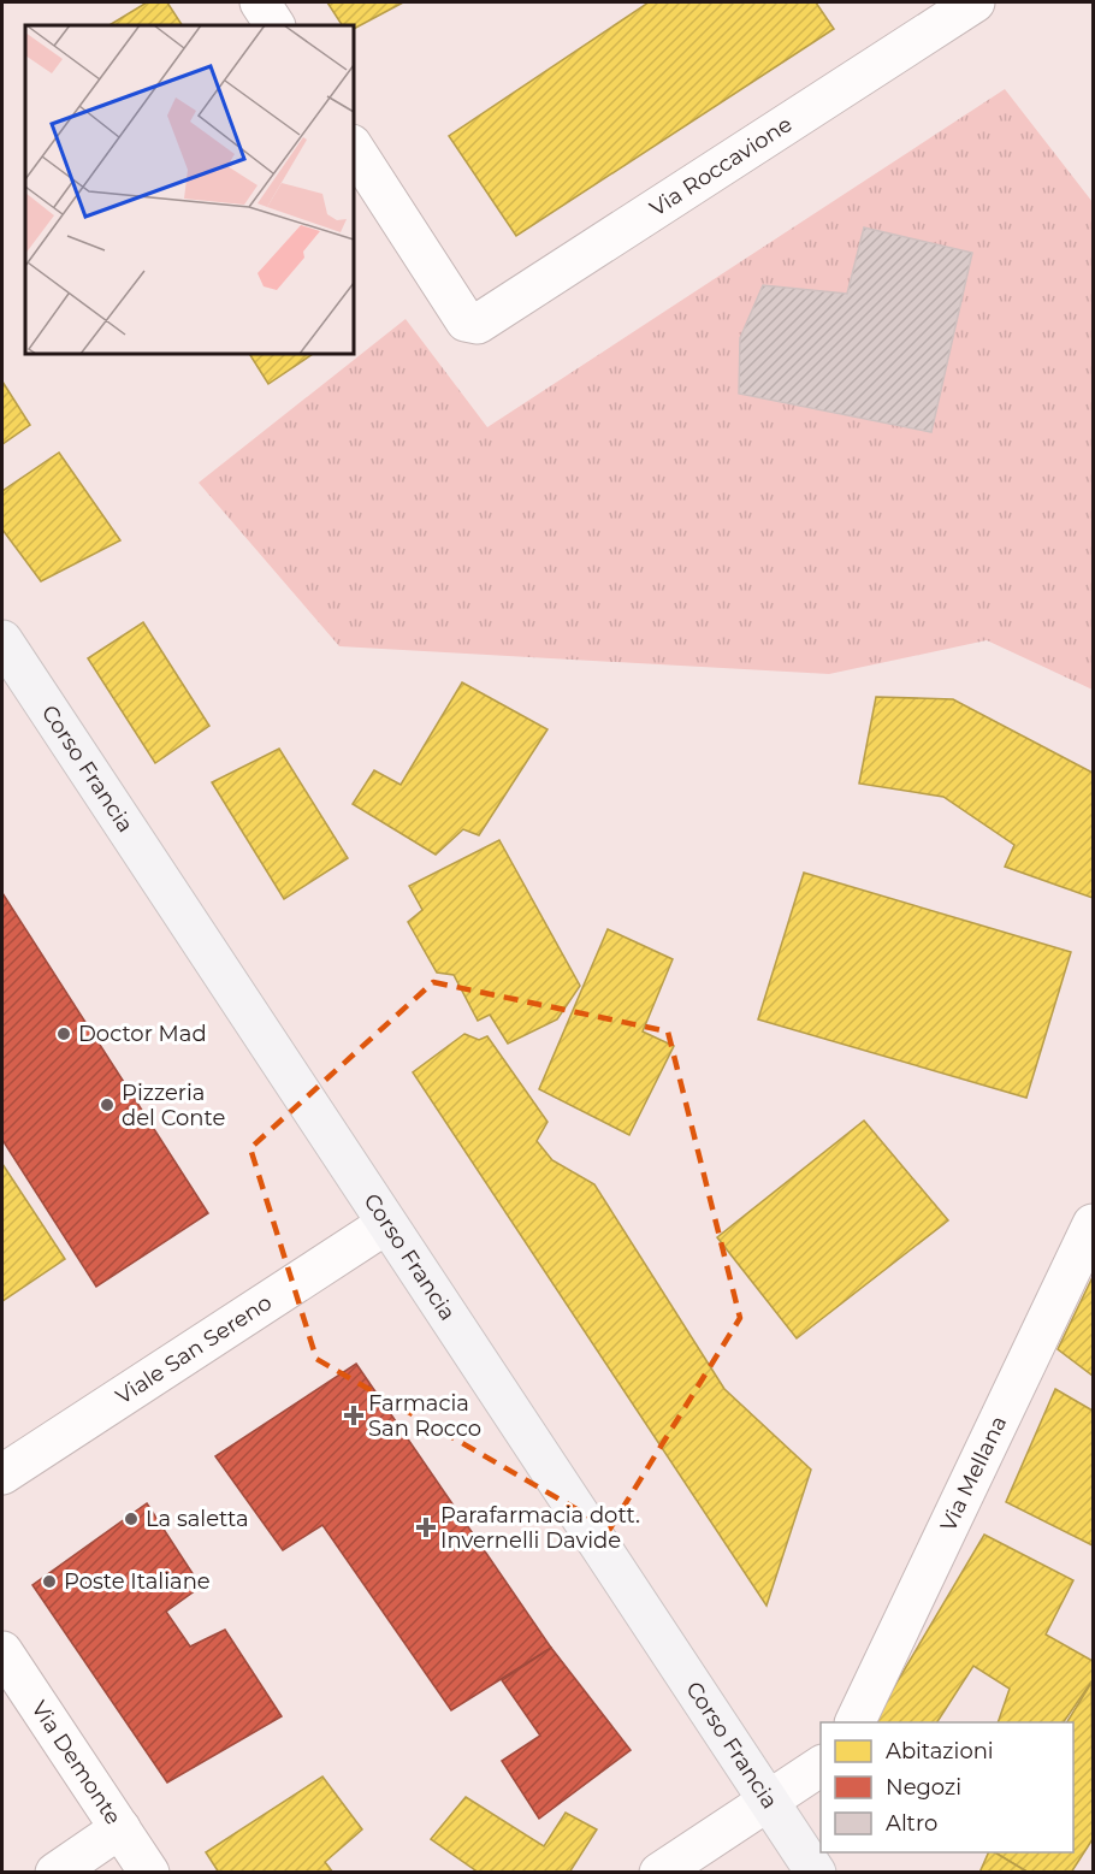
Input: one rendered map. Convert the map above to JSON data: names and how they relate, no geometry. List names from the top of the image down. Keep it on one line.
{"streets":{"main road":["Corso Francia"],"street":["Via Roccavione","Viale San Sereno","Via Mellana","Via Demonte"]},"crossings":[["Corso Francia","Viale San Sereno"]],"places":{"other":["Doctor Mad","Pizzeria del Conte","La saletta","Poste Italiane"],"health":["Farmacia San Rocco","Parafarmacia dott. Invernelli Davide"]},"legend":["Abitazioni","Negozi","Altro"]}
